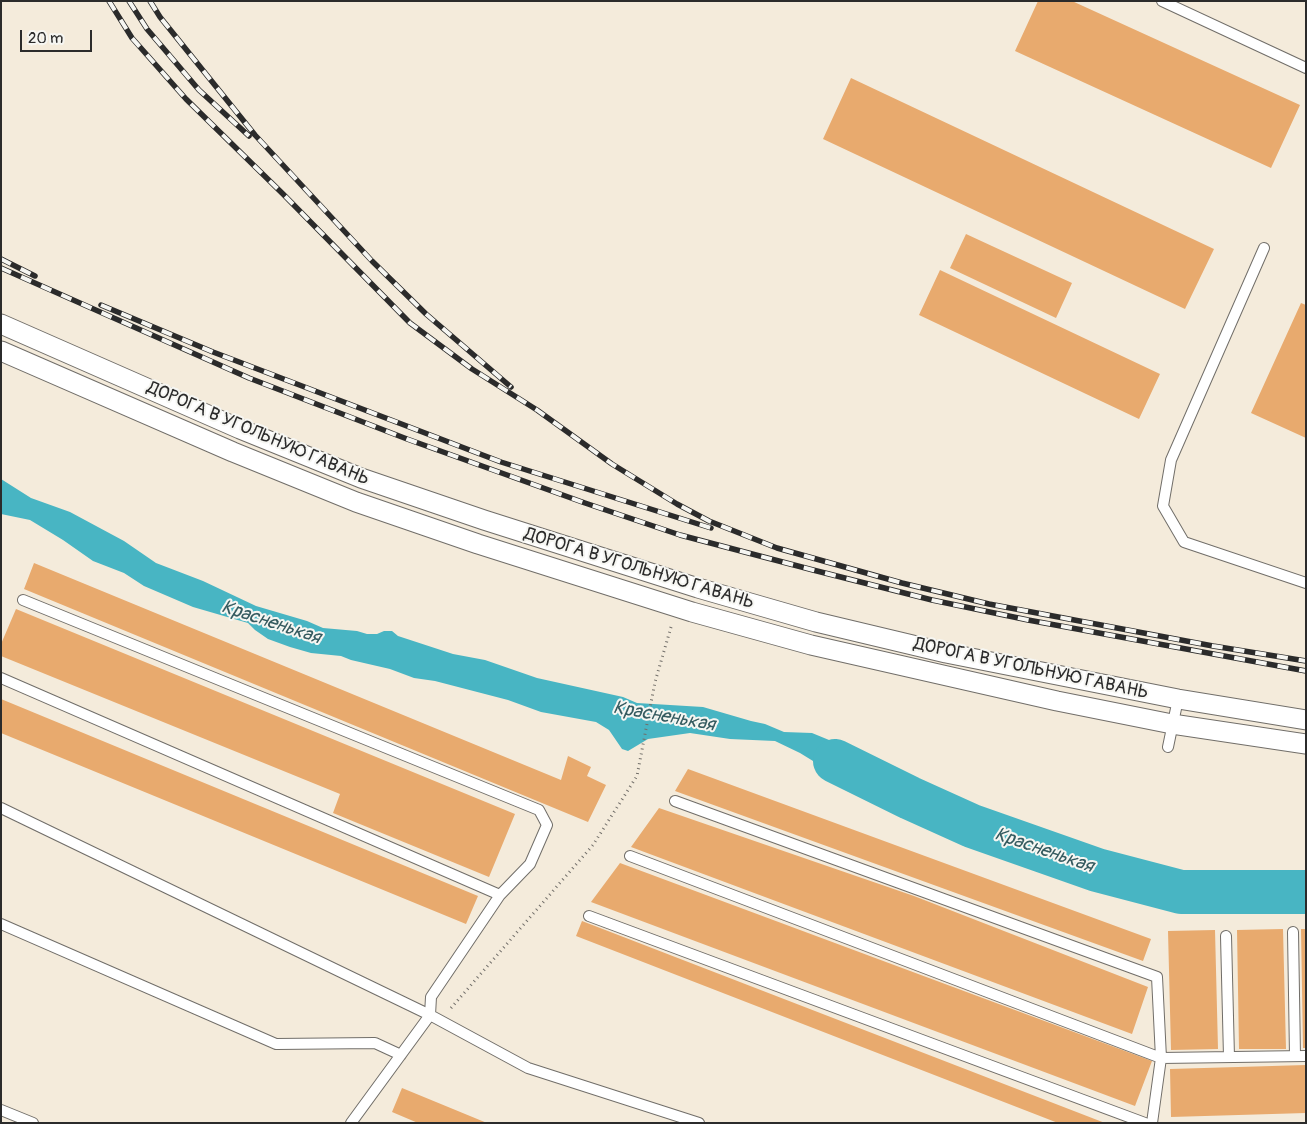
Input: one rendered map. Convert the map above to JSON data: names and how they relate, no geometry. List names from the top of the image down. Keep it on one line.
{"streets":{"street":["ДОРОГА В УГОЛЬНУЮ ГАВАНЬ"]},"water":["Красненькая"],"scale_bar":"20 m"}
